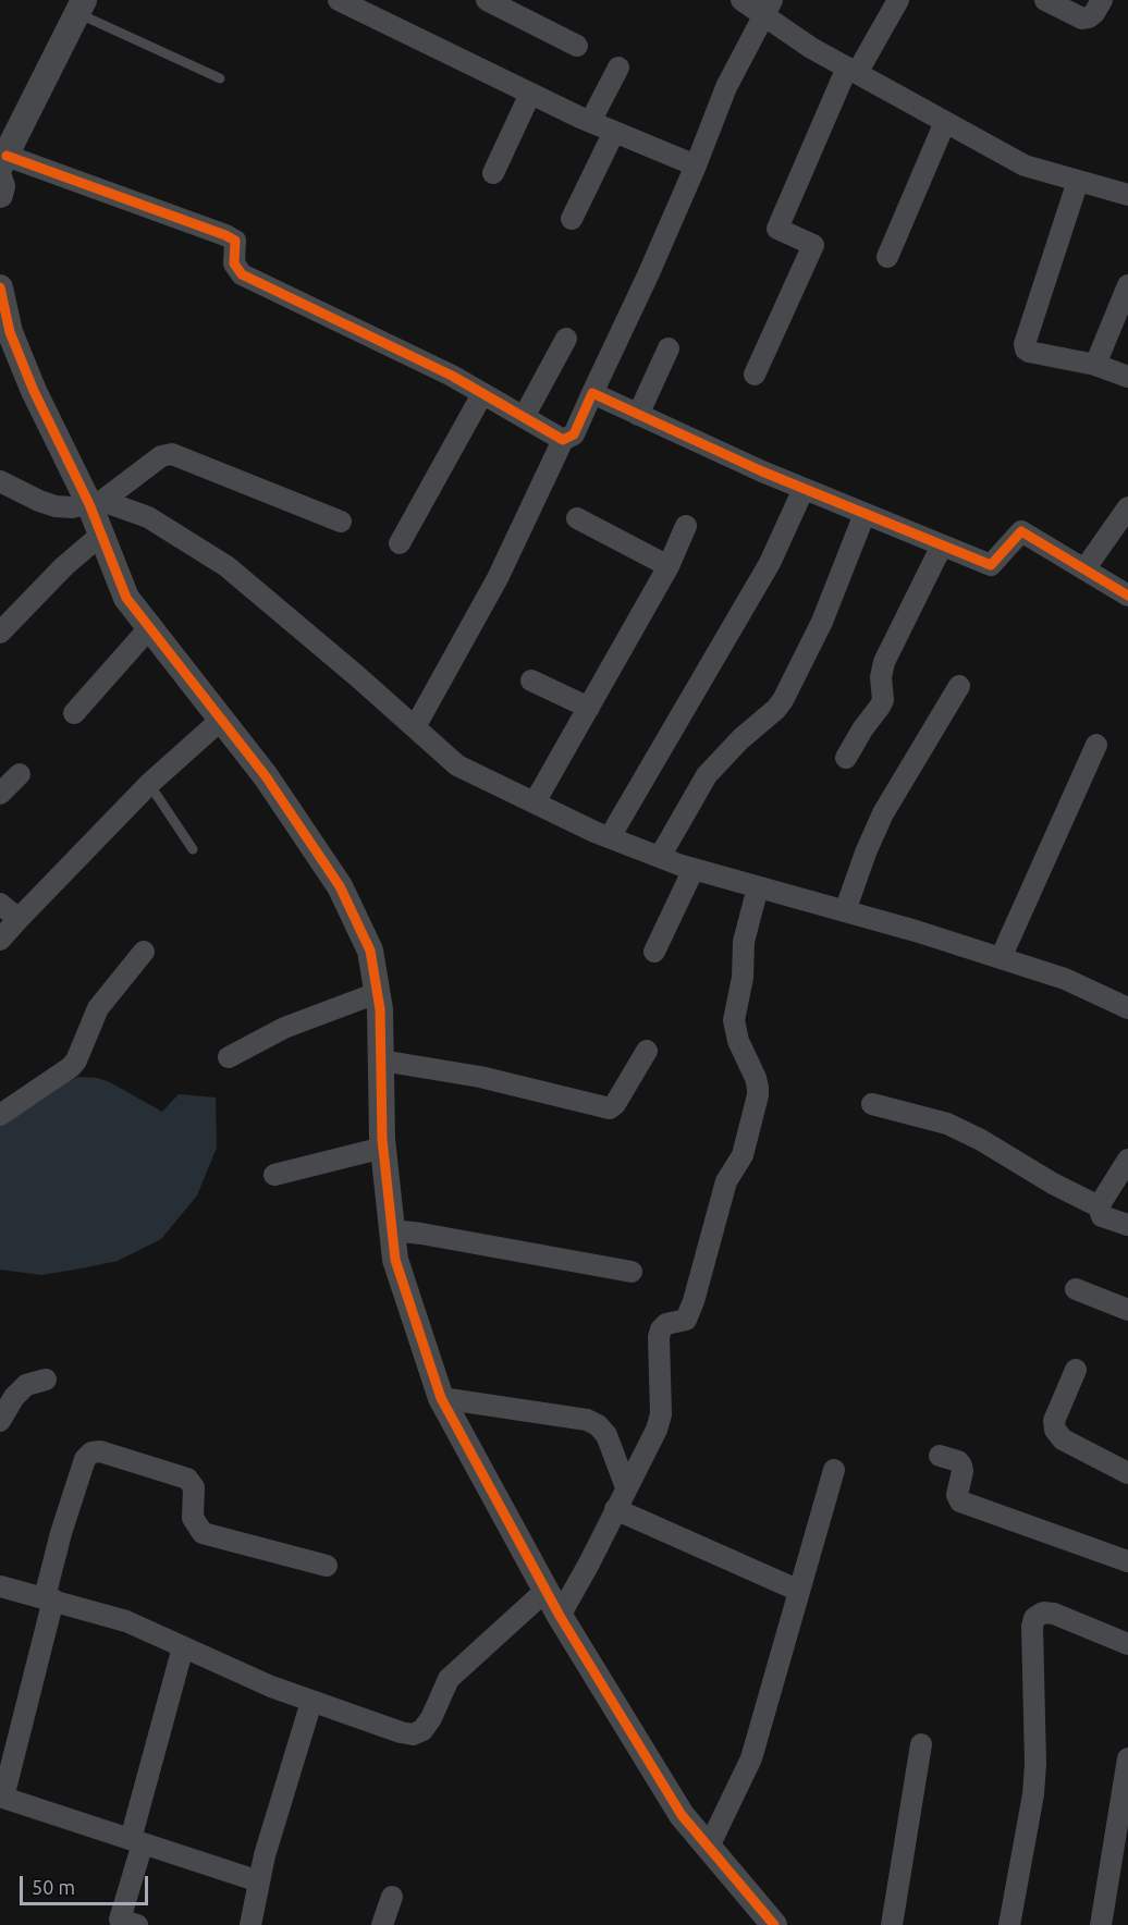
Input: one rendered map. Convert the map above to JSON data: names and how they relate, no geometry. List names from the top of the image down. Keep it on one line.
{"scale_bar":"50 m"}
